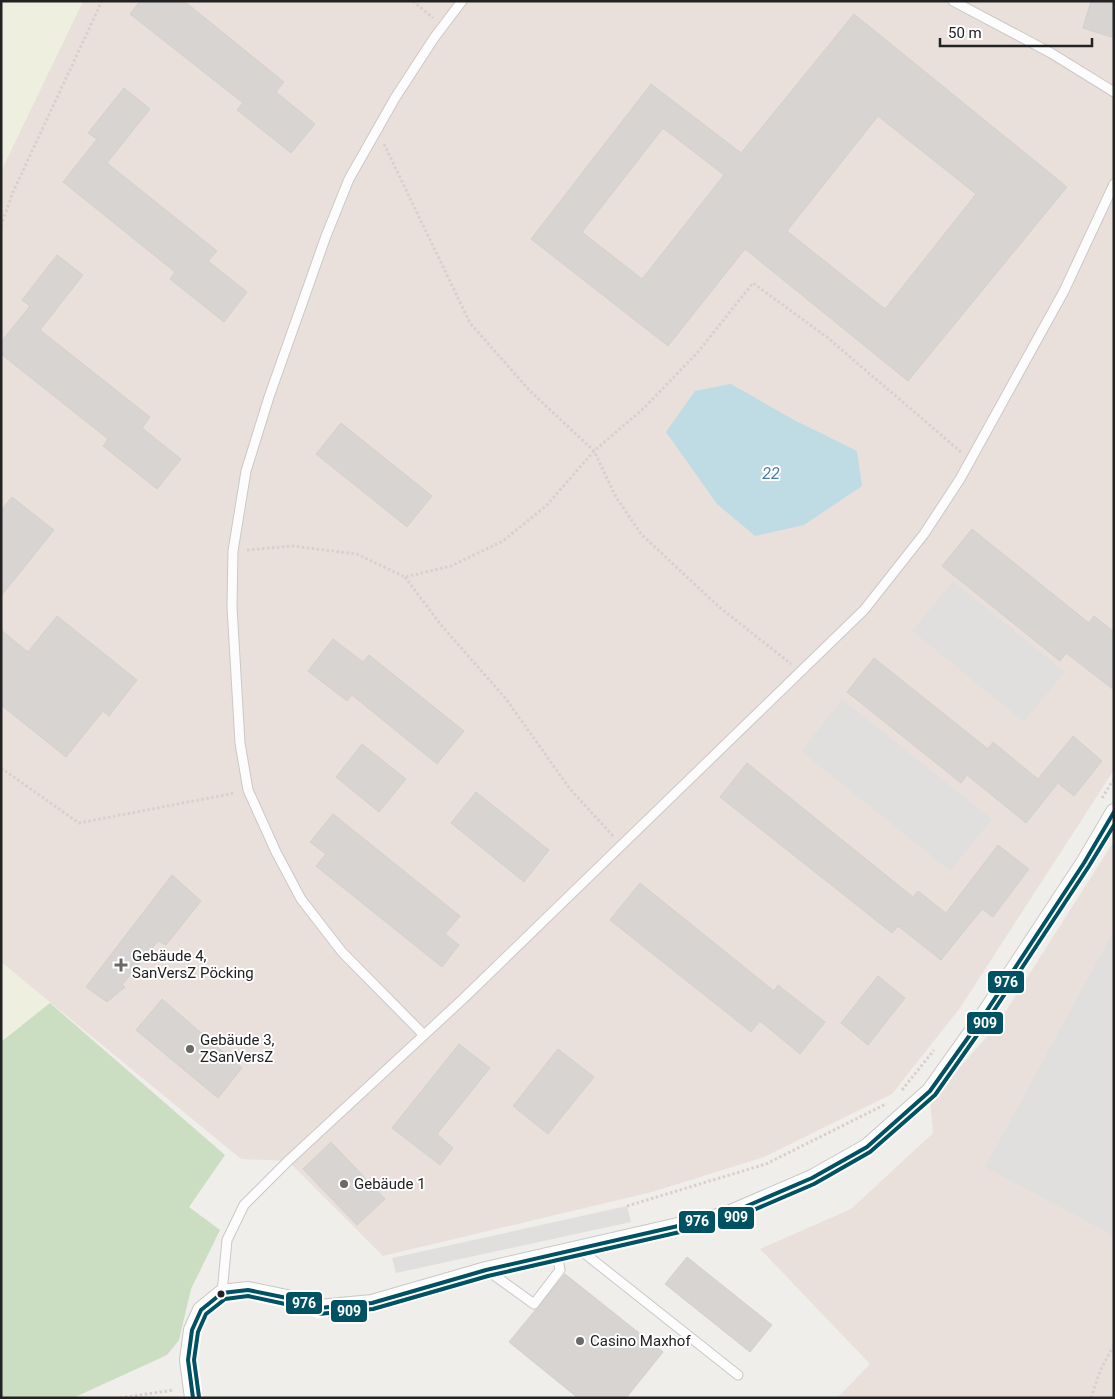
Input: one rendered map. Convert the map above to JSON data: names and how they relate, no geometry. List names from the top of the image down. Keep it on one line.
{"water":["22"],"places":{"health":["Gebäude 4, SanVersZ Pöcking"],"other":["Gebäude 3, ZSanVersZ","Gebäude 1","Casino Maxhof"]},"lines":["transit line 976","transit line 909"],"scale_bar":"50 m"}
